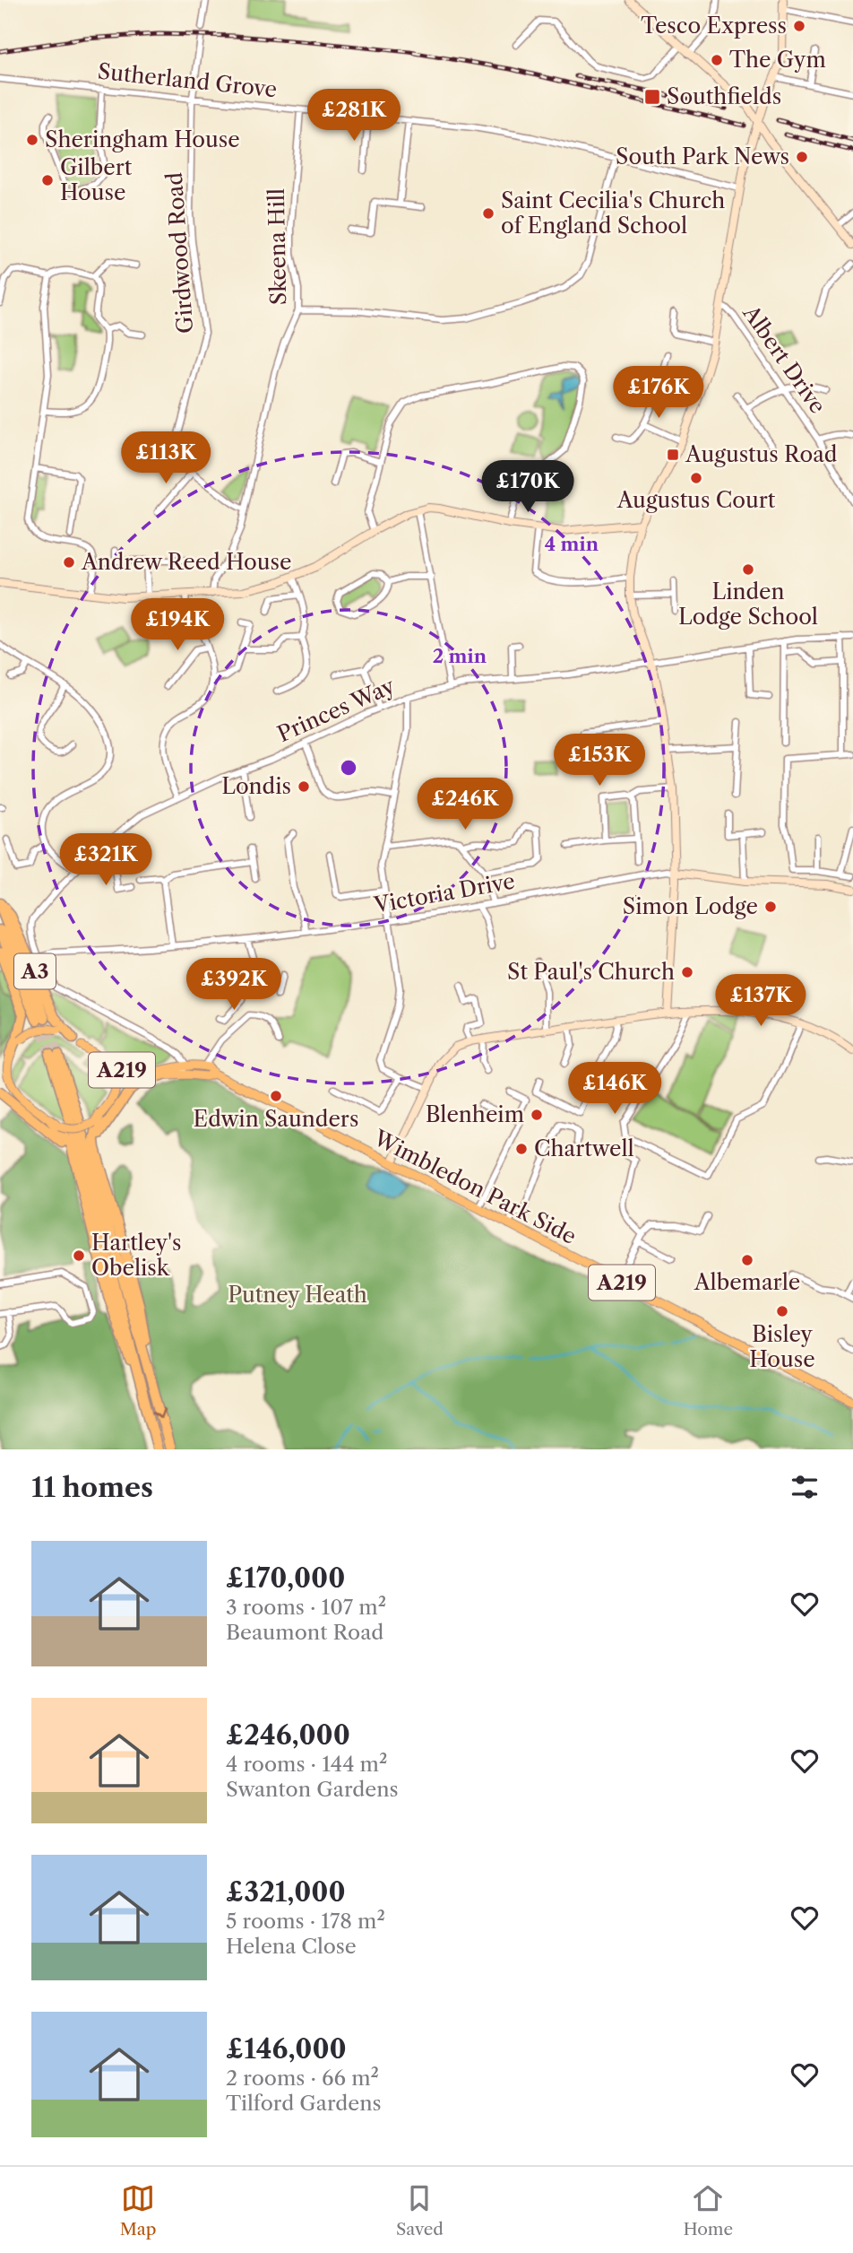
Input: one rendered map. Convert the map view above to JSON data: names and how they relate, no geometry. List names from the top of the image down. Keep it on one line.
{"streets":{"highway":["A3"],"main road":["A219","Wimbledon Park Side"],"street":["Sutherland Grove","Skeena Hill","Girdwood Road","Albert Drive","Princes Way","Victoria Drive"]},"crossings":[["Sutherland Grove","Skeena Hill"],["Sutherland Grove","Girdwood Road"],["Princes Way","Victoria Drive"],["A3","A219"],["A219","Wimbledon Park Side"]],"parks":["Putney Heath"],"places":{"other":["Tesco Express","The Gym","Sheringham House","South Park News","Gilbert House","Saint Cecilia's Church of England School","Augustus Court","Andrew Reed House","Linden Lodge School","Londis","Simon Lodge","St Paul's Church","Edwin Saunders","Blenheim","Chartwell","Hartley's Obelisk","Albemarle","Bisley House"],"transit":["Southfields","Augustus Road"]},"page":{"price":["£281K","£176K","£113K","£170K","£194K","£153K","£246K","£321K","£392K","£137K","£146K"],"heading":"11 homes","list":[{"name":"£170,000","note":"3 rooms · 107 m² · Beaumont Road"},{"name":"£246,000","note":"4 rooms · 144 m² · Swanton Gardens"},{"name":"£321,000","note":"5 rooms · 178 m² · Helena Close"},{"name":"£146,000","note":"2 rooms · 66 m² · Tilford Gardens"}],"tabs":["Map","Saved","Home"]},"rings":["4 min","2 min"]}
